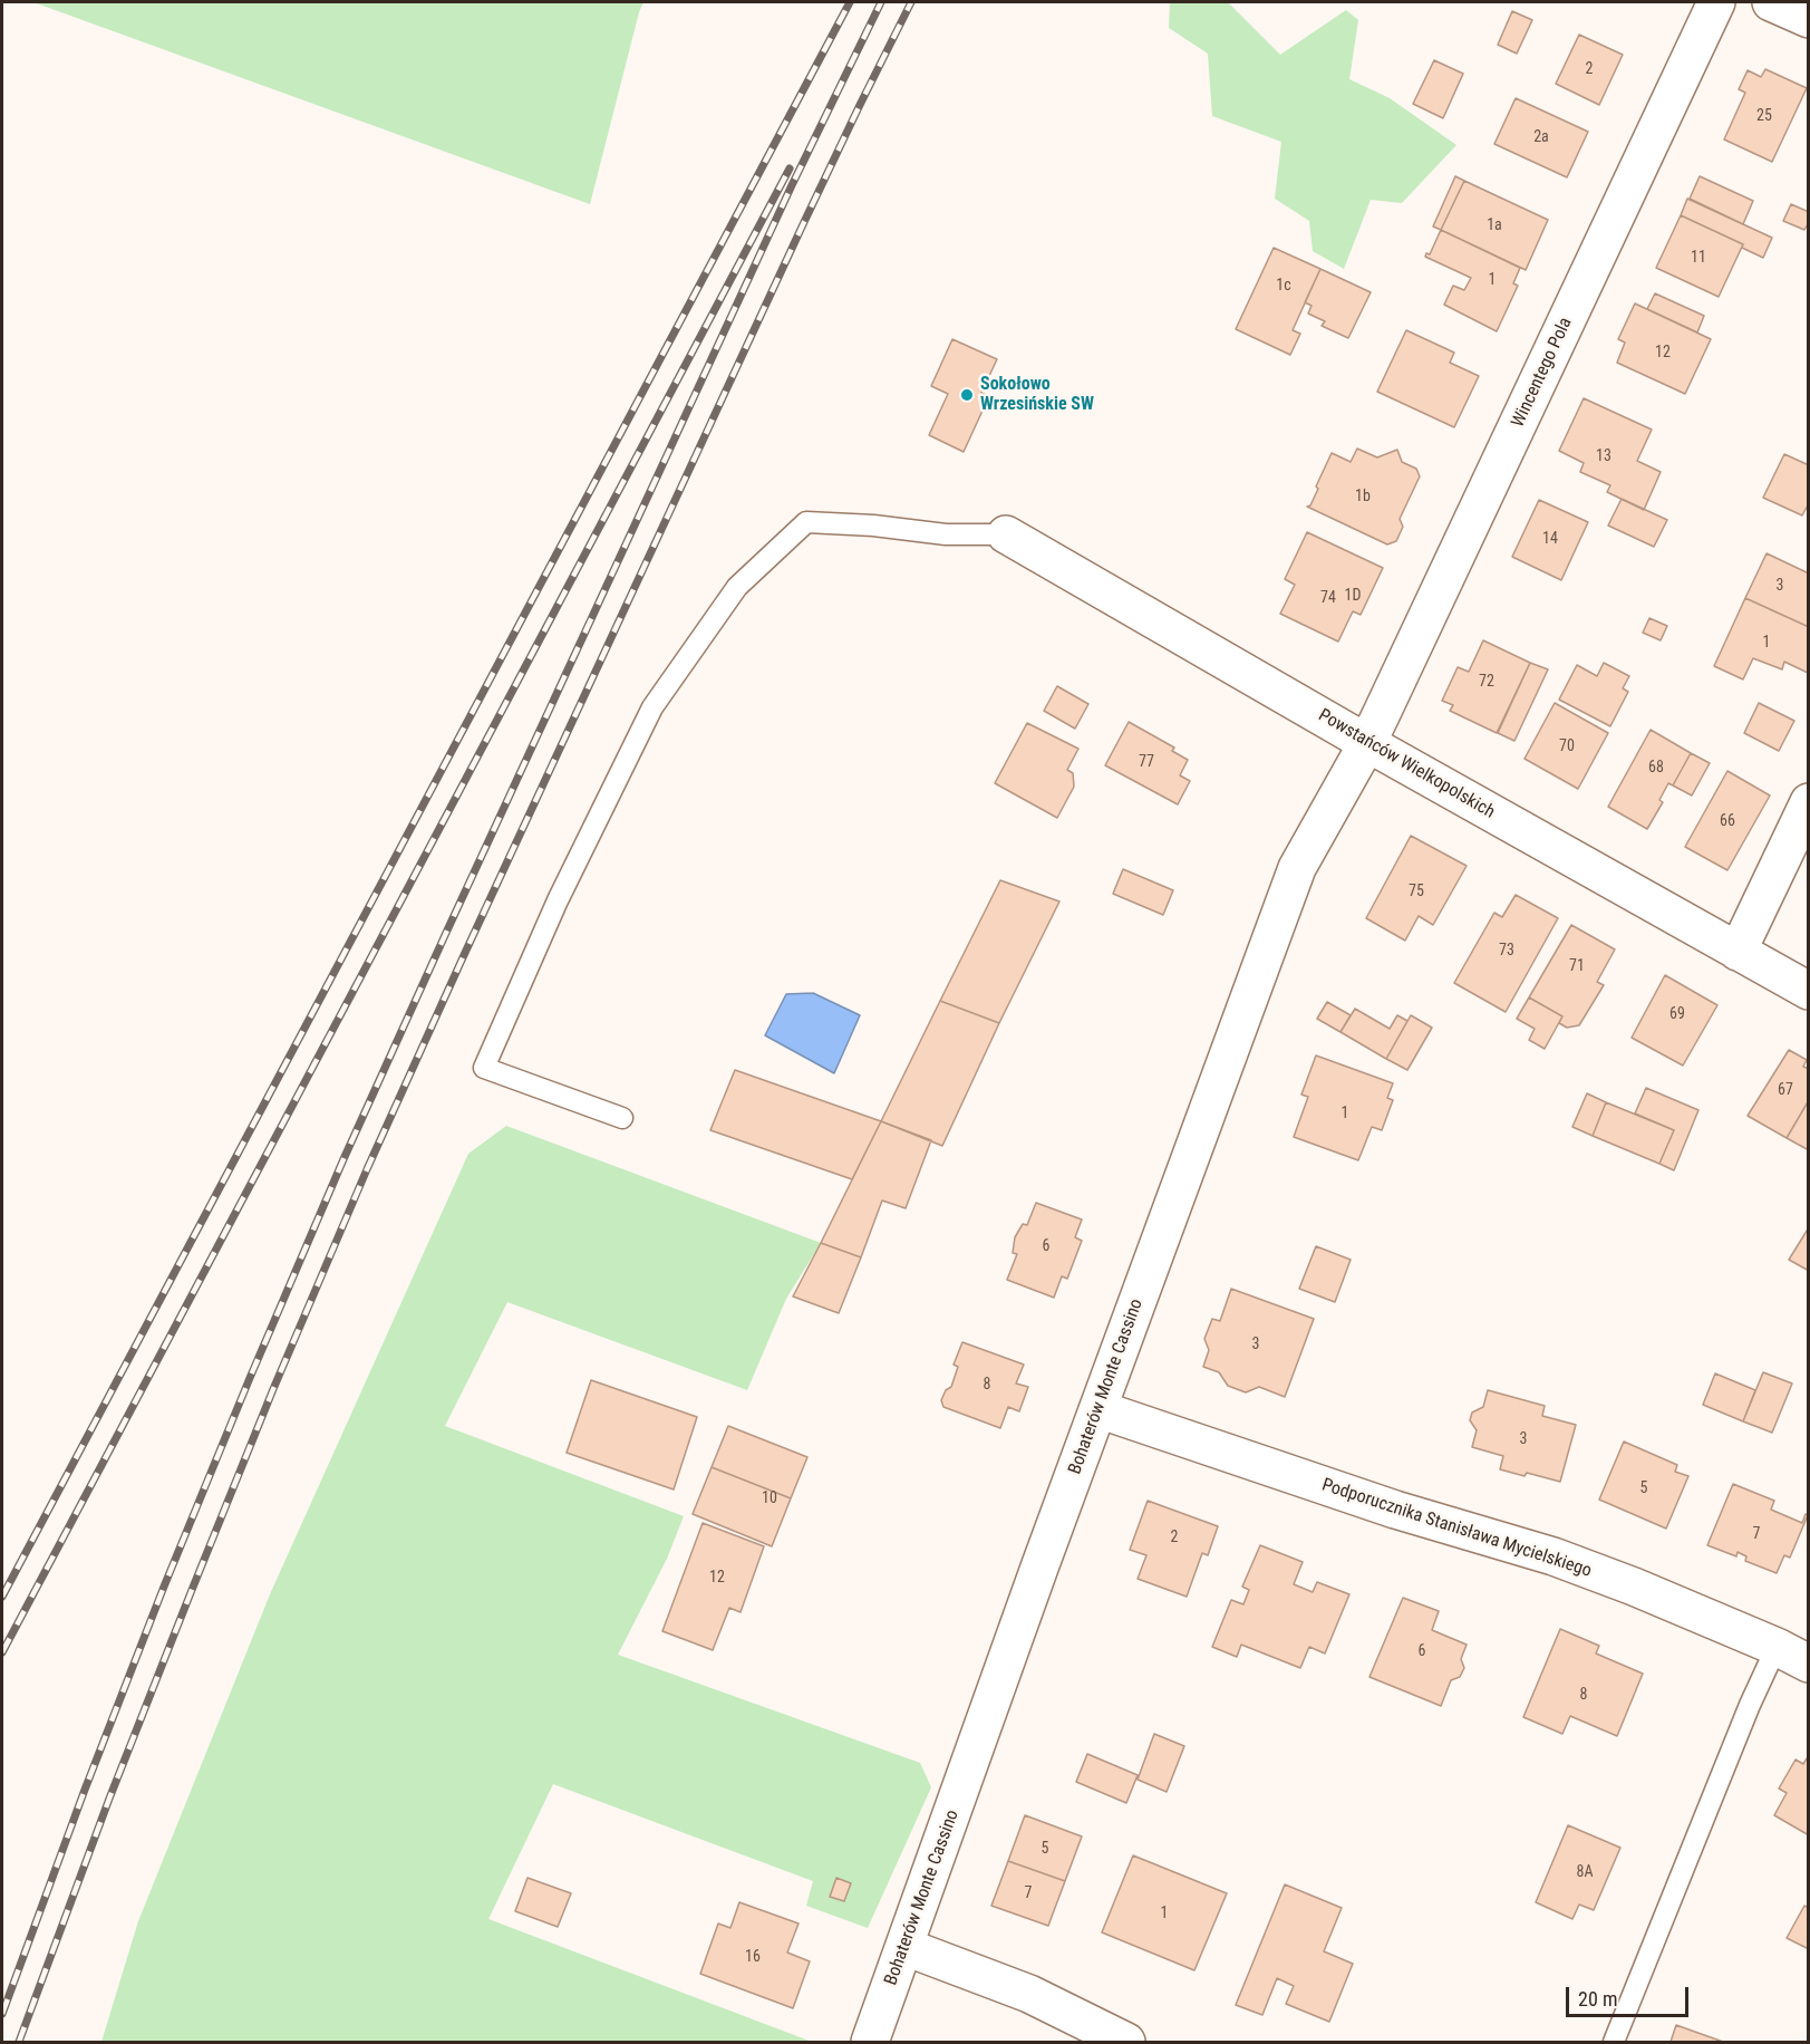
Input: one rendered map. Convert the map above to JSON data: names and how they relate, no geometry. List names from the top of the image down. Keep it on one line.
{"streets":{"street":["Wincentego Pola","Powstańców Wielkopolskich","Bohaterów Monte Cassino","Podporucznika Stanisława Mycielskiego"]},"crossings":[["Wincentego Pola","Powstańców Wielkopolskich"],["Wincentego Pola","Bohaterów Monte Cassino"],["Powstańców Wielkopolskich","Bohaterów Monte Cassino"],["Bohaterów Monte Cassino","Podporucznika Stanisława Mycielskiego"]],"places":["Sokołowo Wrzesińskie SW"],"house_numbers":["2","25","2a","1a","11","1","1c","12","13","1b","14","3","1D","74","1","72","70","77","68","66","75","73","71","69","67","1","6","3","8","3","5","10","7","2","12","6","8","5","8A","7","1","16"],"scale_bar":"20 m"}
